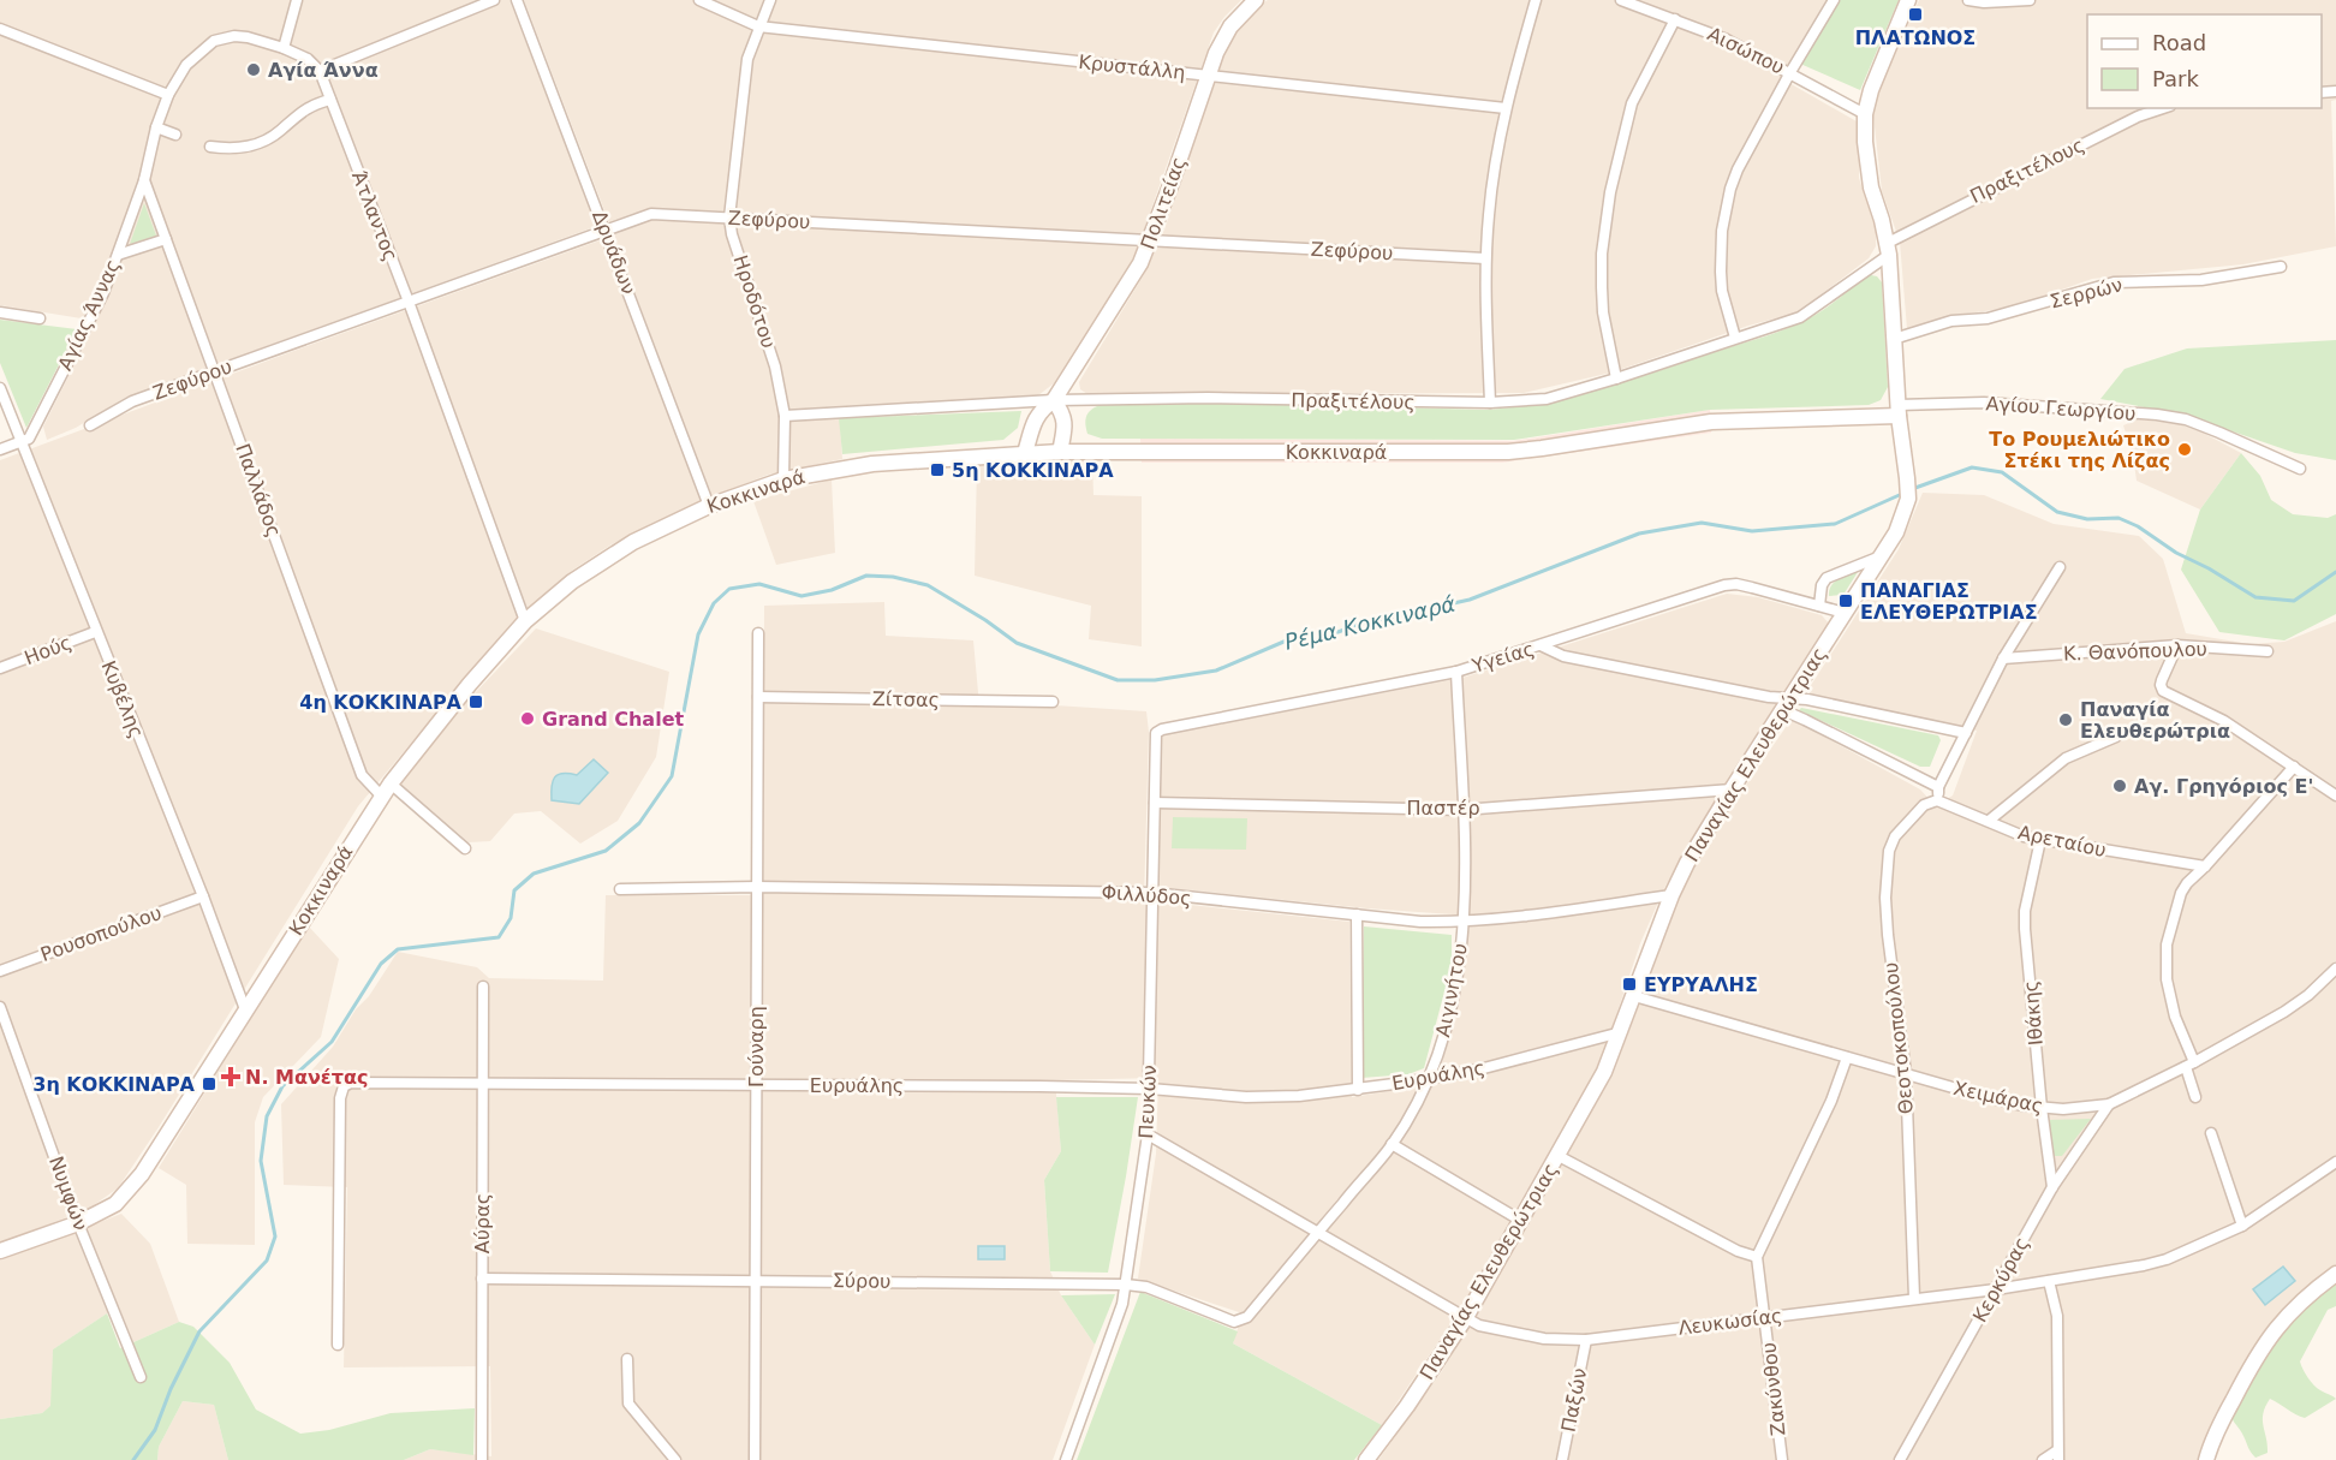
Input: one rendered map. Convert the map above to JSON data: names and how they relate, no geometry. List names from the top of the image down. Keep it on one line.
{"streets":{"street":["Αισώπου","Κρυστάλλη","Πραξιτέλους","Πολιτείας","Άτλαντος","Ζεφύρου","Δρυάδων","Σερρών","Ηροδότου","Αγίας Άννας","Αγίου Γεωργίου","Κοκκιναρά","Παλλάδος","Ηούς","Κ. Θανόπουλου","Υγείας","Κυβέλης","Ζίτσας","Παναγίας Ελευθερώτριας","Παστέρ","Αρεταίου","Φιλλύδος","Ρουσοπούλου","Αιγινήτου","Ιθάκης","Θεοτοκοπούλου","Γούναρη","Ευρυάλης","Χειμάρας","Πευκών","Νυμφών","Αύρας","Κερκύρας","Σύρου","Λευκωσίας","Ζακύνθου","Παξών"]},"crossings":[["Αισώπου","Παναγίας Ελευθερώτριας"],["Κρυστάλλη","Πολιτείας"],["Κρυστάλλη","Ηροδότου"],["Πραξιτέλους","Πολιτείας"],["Πραξιτέλους","Ηροδότου"],["Πραξιτέλους","Παναγίας Ελευθερώτριας"],["Πολιτείας","Ζεφύρου"],["Πολιτείας","Κοκκιναρά"],["Άτλαντος","Ζεφύρου"],["Άτλαντος","Κοκκιναρά"],["Ζεφύρου","Δρυάδων"],["Ζεφύρου","Ηροδότου"],["Ζεφύρου","Παλλάδος"],["Δρυάδων","Κοκκιναρά"],["Σερρών","Παναγίας Ελευθερώτριας"],["Ηροδότου","Κοκκιναρά"],["Αγίας Άννας","Παλλάδος"],["Αγίας Άννας","Κυβέλης"],["Αγίου Γεωργίου","Κοκκιναρά"],["Αγίου Γεωργίου","Παναγίας Ελευθερώτριας"],["Κοκκιναρά","Παλλάδος"],["Κοκκιναρά","Κυβέλης"],["Κοκκιναρά","Παναγίας Ελευθερώτριας"],["Κοκκιναρά","Νυμφών"],["Ηούς","Κυβέλης"],["Υγείας","Παναγίας Ελευθερώτριας"],["Υγείας","Αιγινήτου"],["Υγείας","Πευκών"],["Κυβέλης","Ρουσοπούλου"],["Ζίτσας","Γούναρη"],["Παναγίας Ελευθερώτριας","Παστέρ"],["Παναγίας Ελευθερώτριας","Φιλλύδος"],["Παναγίας Ελευθερώτριας","Ευρυάλης"],["Παναγίας Ελευθερώτριας","Χειμάρας"],["Παναγίας Ελευθερώτριας","Λευκωσίας"],["Παστέρ","Αιγινήτου"],["Παστέρ","Πευκών"],["Αρεταίου","Ιθάκης"],["Αρεταίου","Θεοτοκοπούλου"],["Φιλλύδος","Αιγινήτου"],["Φιλλύδος","Γούναρη"],["Φιλλύδος","Πευκών"],["Αιγινήτου","Ευρυάλης"],["Αιγινήτου","Σύρου"],["Αιγινήτου","Λευκωσίας"],["Ιθάκης","Χειμάρας"],["Ιθάκης","Κερκύρας"],["Θεοτοκοπούλου","Χειμάρας"],["Θεοτοκοπούλου","Λευκωσίας"],["Γούναρη","Ευρυάλης"],["Γούναρη","Σύρου"],["Ευρυάλης","Πευκών"],["Ευρυάλης","Αύρας"],["Χειμάρας","Κερκύρας"],["Πευκών","Σύρου"],["Πευκών","Λευκωσίας"],["Αύρας","Σύρου"],["Κερκύρας","Λευκωσίας"],["Λευκωσίας","Ζακύνθου"],["Λευκωσίας","Παξών"]],"water":["Ρέμα Κοκκιναρά"],"places":{"transit":["ΠΛΑΤΩΝΟΣ","5η ΚΟΚΚΙΝΑΡΑ","ΠΑΝΑΓΙΑΣ ΕΛΕΥΘΕΡΩΤΡΙΑΣ","4η ΚΟΚΚΙΝΑΡΑ","ΕΥΡΥΑΛΗΣ","3η ΚΟΚΚΙΝΑΡΑ"],"other":["Αγία Άννα","Το Ρουμελιώτικο Στέκι της Λίζας","Grand Chalet","Παναγία Ελευθερώτρια","Αγ. Γρηγόριος Ε'"],"health":["Ν. Μανέτας"]},"legend":["Road","Park"]}
